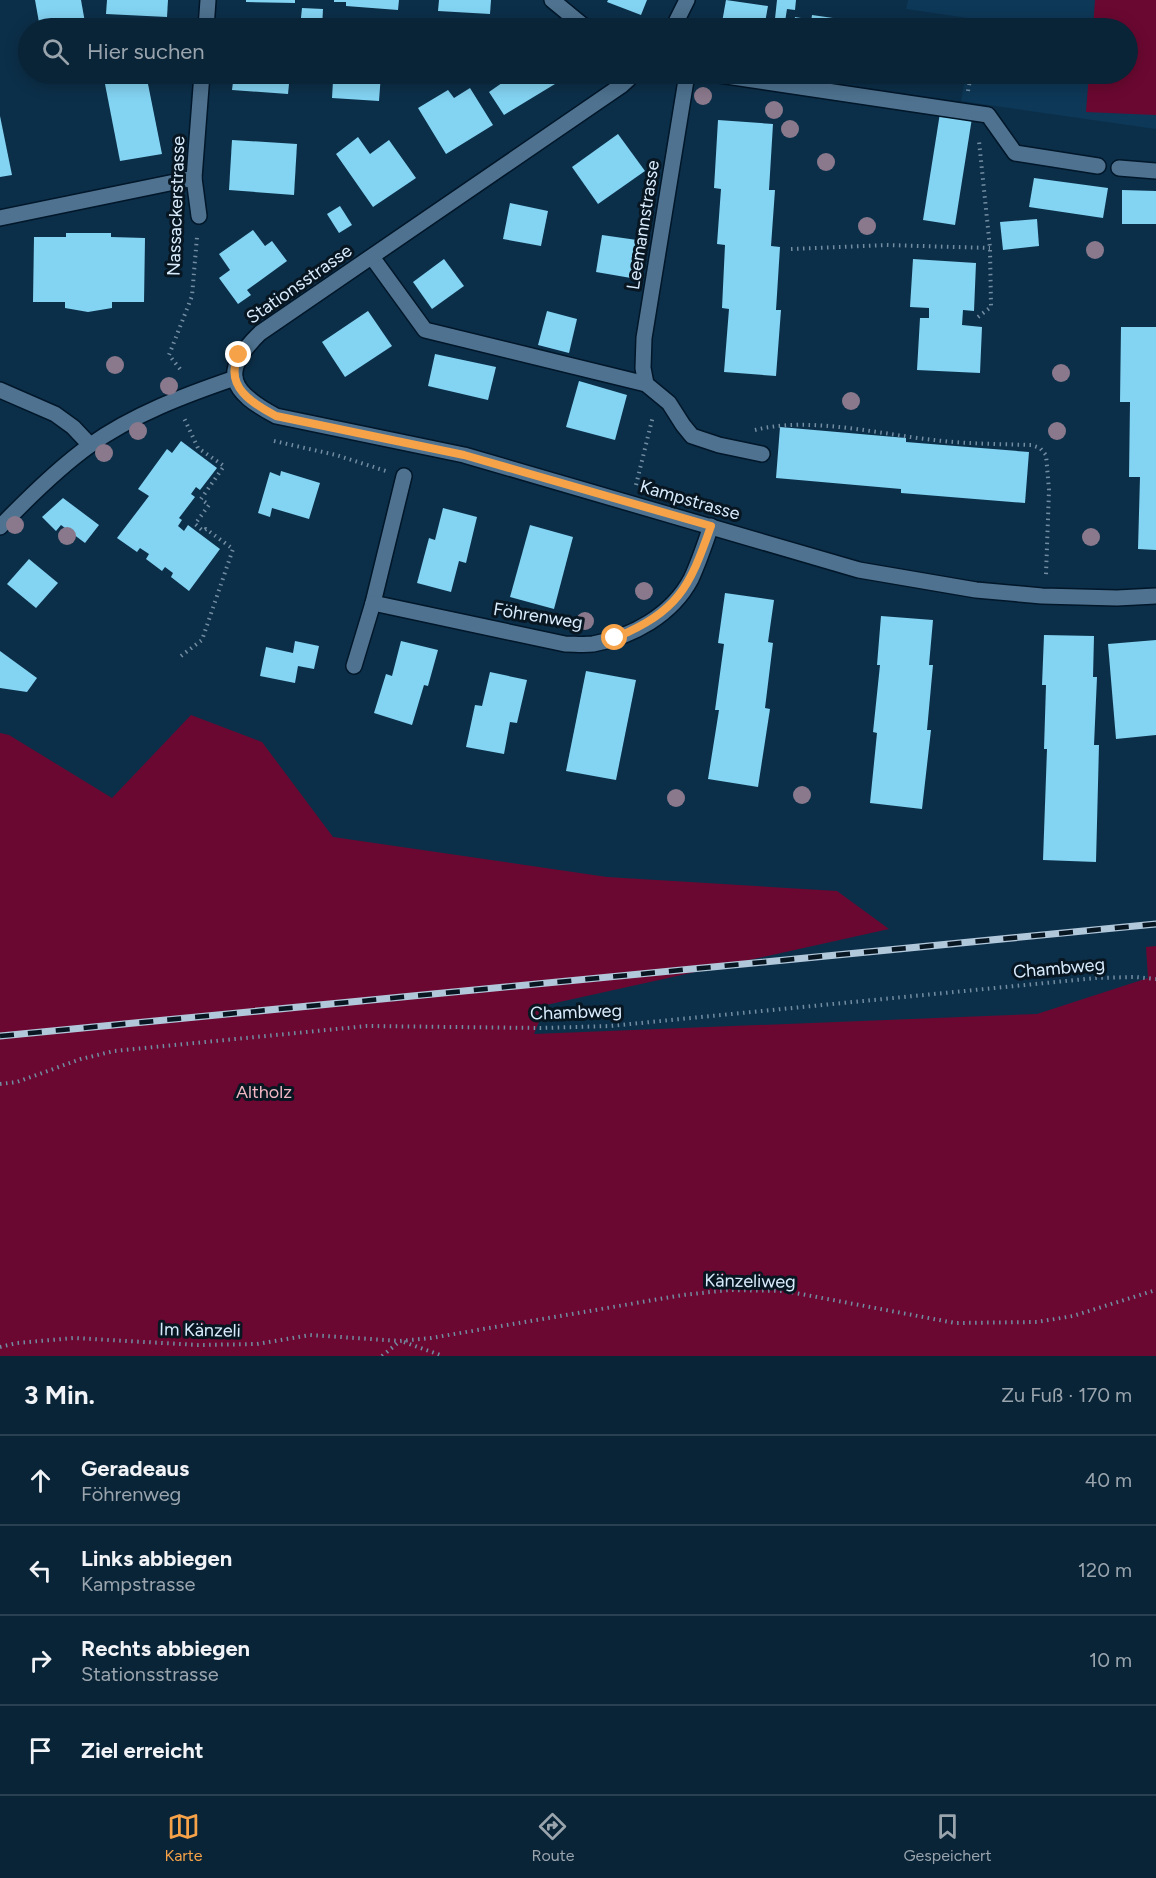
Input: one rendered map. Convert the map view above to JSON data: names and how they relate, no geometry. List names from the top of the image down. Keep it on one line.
{"streets":{"street":["Nassackerstrasse","Leemannstrasse","Stationsstrasse","Kampstrasse","Föhrenweg"],"path":["Chambweg","Känzeliweg","Im Känzeli"]},"crossings":[["Stationsstrasse","Kampstrasse"],["Kampstrasse","Föhrenweg"],["Känzeliweg","Im Känzeli"]],"parks":["Altholz"],"page":{"search":"Hier suchen","heading":["3 Min.","Zu Fuß · 170 m"],"list":[["Geradeaus","Föhrenweg","40 m"],["Links abbiegen","Kampstrasse","120 m"],["Rechts abbiegen","Stationsstrasse","10 m"],"Ziel erreicht"],"nav":["Karte","Route","Gespeichert"]}}
